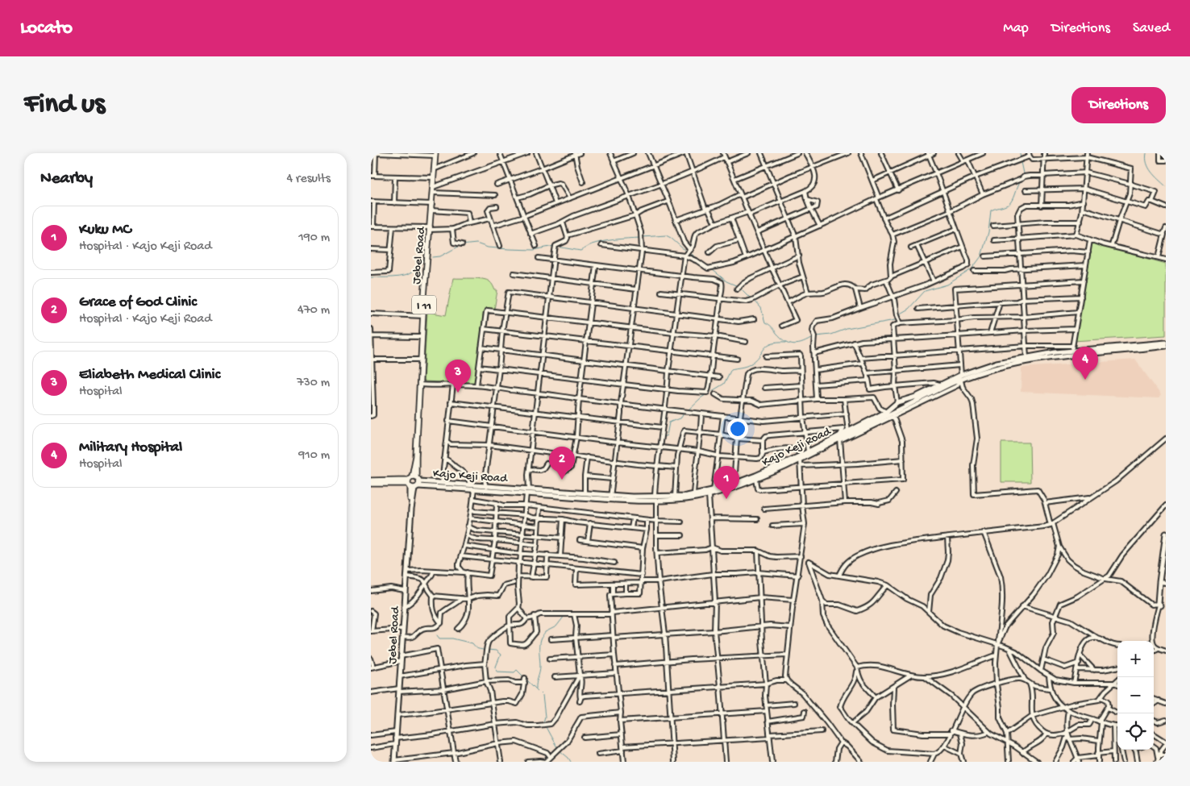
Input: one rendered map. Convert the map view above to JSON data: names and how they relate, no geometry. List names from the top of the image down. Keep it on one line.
{"streets":{"main road":["Jebel Road","I 11","Kajo Keji Road"]},"crossings":[["Jebel Road","Kajo Keji Road"]],"page":{"header":"Locato","nav":["Map","Directions","Saved"],"buttons":"Directions","title":"Find us","heading":["Nearby","4 results"],"list":[{"mark":"1","name":"Kuku MC","note":"Hospital · Kajo Keji Road","value":"190 m"},{"mark":"2","name":"Grace of God Clinic","note":"Hospital · Kajo Keji Road","value":"470 m"},{"mark":"3","name":"Eliabeth Medical Clinic","note":"Hospital","value":"730 m"},{"mark":"4","name":"Military Hospital","note":"Hospital","value":"910 m"}],"pins":["4","3","2","1"],"map_buttons":["+","−"]}}
